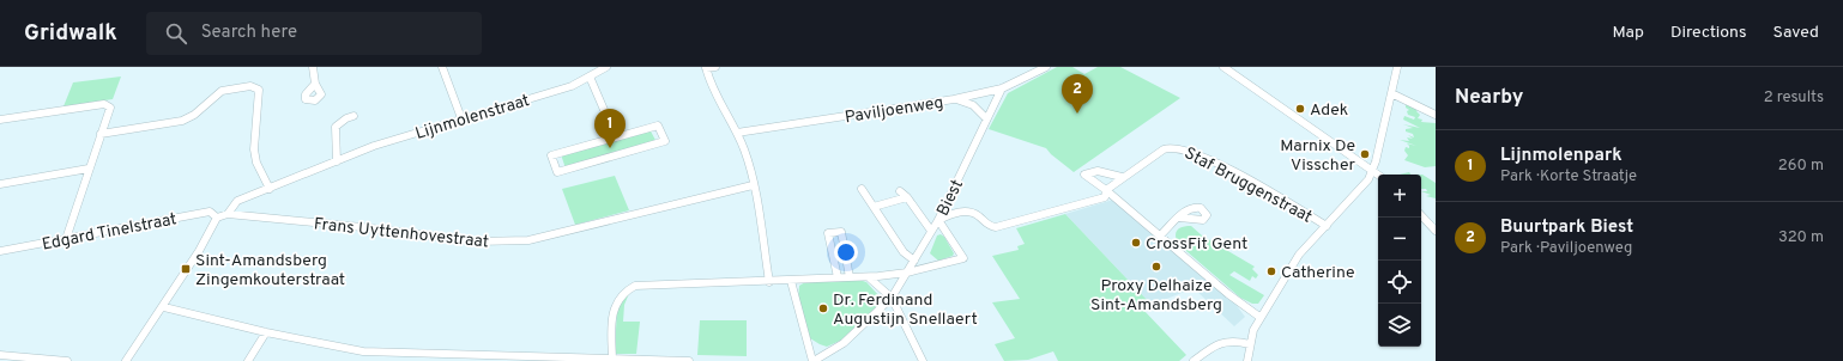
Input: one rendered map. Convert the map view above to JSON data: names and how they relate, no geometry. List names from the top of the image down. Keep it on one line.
{"streets":{"street":["Paviljoenweg","Lijnmolenstraat","Staf Bruggenstraat","Biest","Edgard Tinelstraat","Frans Uyttenhovestraat"]},"crossings":[["Paviljoenweg","Biest"],["Lijnmolenstraat","Frans Uyttenhovestraat"],["Staf Bruggenstraat","Biest"],["Edgard Tinelstraat","Frans Uyttenhovestraat"]],"places":{"other":["Adek","Marnix De Visscher","CrossFit Gent","Proxy Delhaize Sint-Amandsberg","Catherine","Dr. Ferdinand Augustijn Snellaert"],"transit":["Sint-Amandsberg Zingemkouterstraat"]},"page":{"header":"Gridwalk","search":"Search here","nav":["Map","Directions","Saved"],"heading":["Nearby","2 results"],"pins":["2","1"],"list":[{"mark":"1","name":"Lijnmolenpark","note":"Park · Korte Straatje","value":"260 m"},{"mark":"2","name":"Buurtpark Biest","note":"Park · Paviljoenweg","value":"320 m"}],"map_buttons":["+","−"]}}
